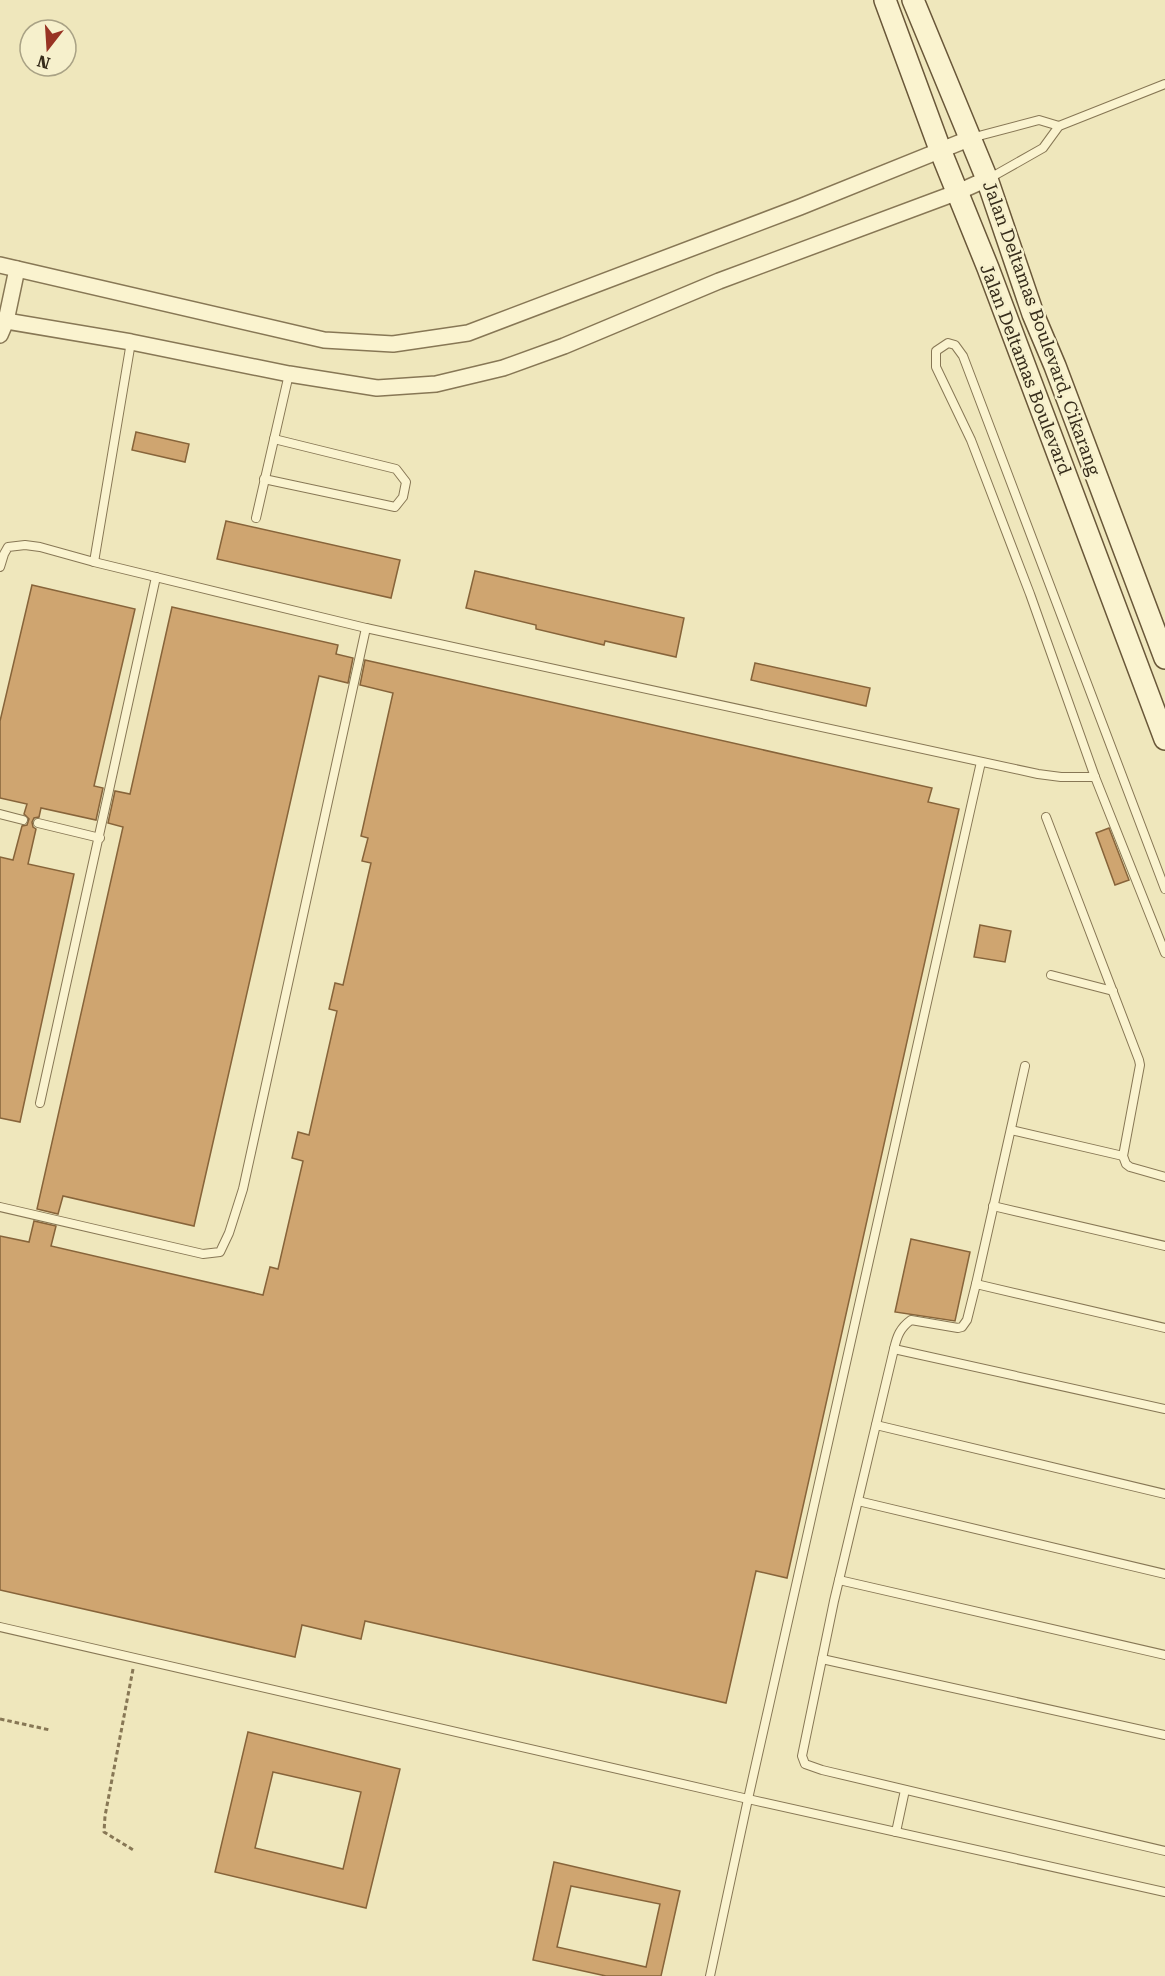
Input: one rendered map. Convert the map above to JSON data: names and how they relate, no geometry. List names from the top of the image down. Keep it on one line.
{"streets":{"street":["Jalan Deltamas Boulevard, Cikarang","Jalan Deltamas Boulevard"]},"north":"bottom"}
